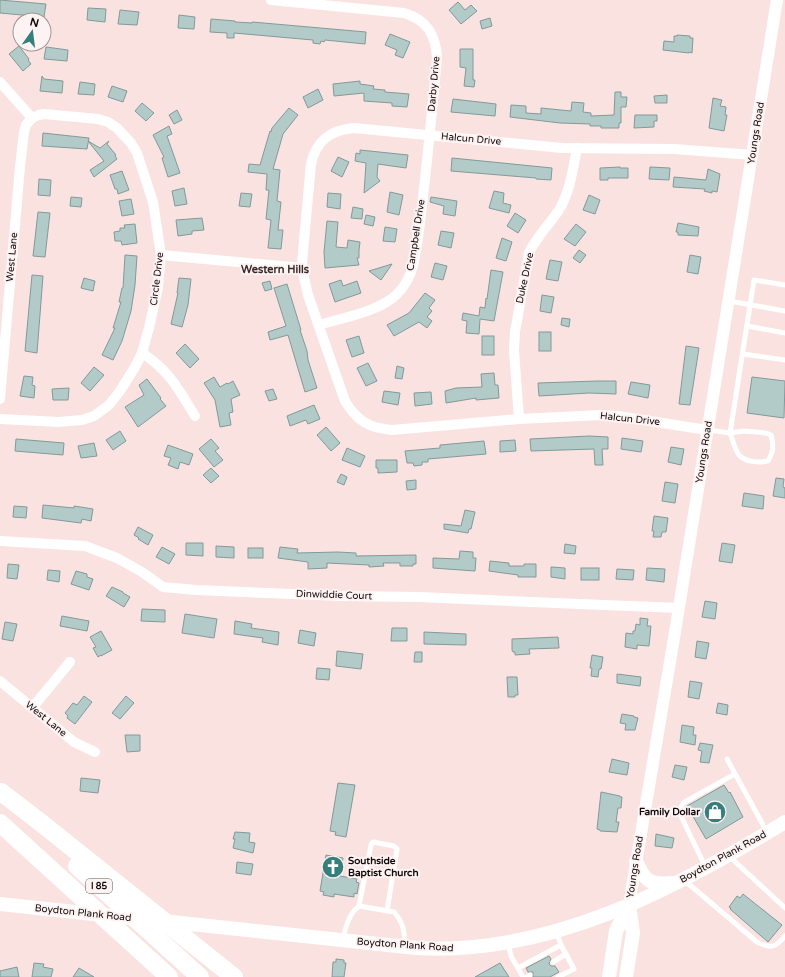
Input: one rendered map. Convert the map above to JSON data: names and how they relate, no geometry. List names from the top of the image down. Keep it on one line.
{"streets":{"highway":["I 85"],"main road":["Boydton Plank Road"],"street":["Darby Drive","Youngs Road","Halcun Drive","Campbell Drive","West Lane","Duke Drive","Circle Drive","Dinwiddie Court"]},"crossings":[["Darby Drive","Halcun Drive"],["Darby Drive","Campbell Drive"],["Youngs Road","Halcun Drive"],["Youngs Road","Dinwiddie Court"],["Youngs Road","Boydton Plank Road"],["Halcun Drive","Campbell Drive"],["Halcun Drive","Duke Drive"],["West Lane","Circle Drive"]],"districts":["Western Hills"],"places":{"shop":["Family Dollar"],"church":["Southside Baptist Church"]},"north":"top"}
